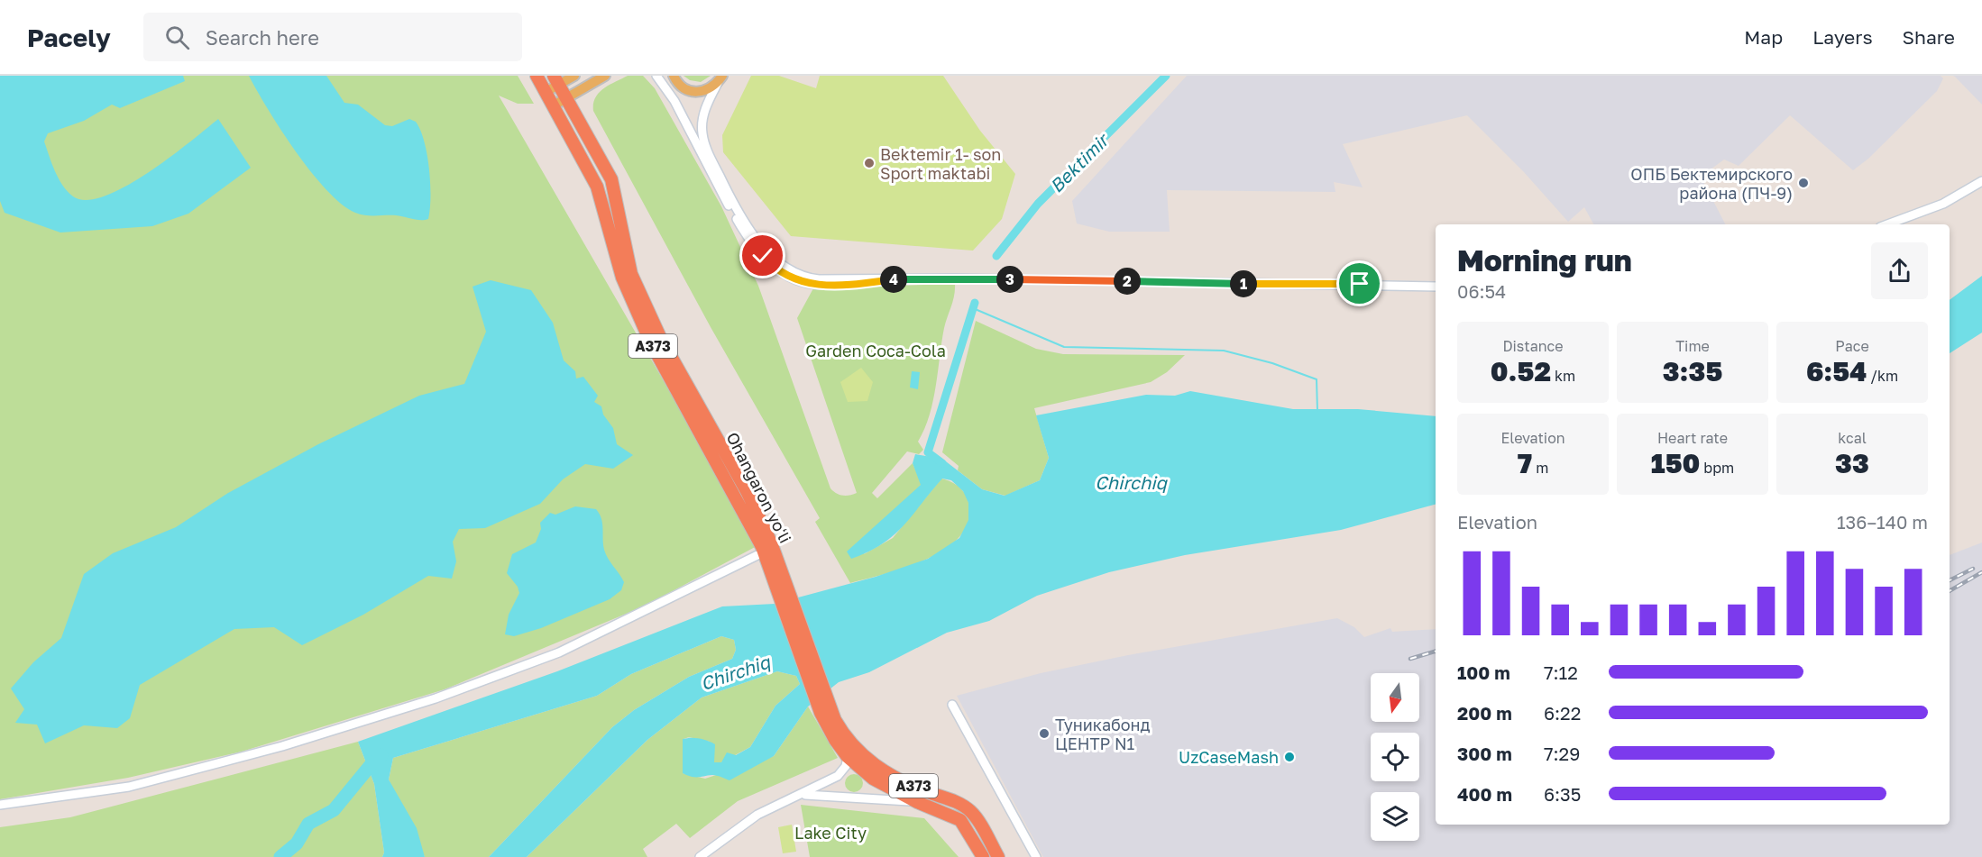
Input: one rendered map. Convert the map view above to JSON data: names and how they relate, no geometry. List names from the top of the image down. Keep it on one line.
{"streets":{"highway":["A373","Ohangaron yoʻli"]},"water":["Bektimir","Chirchiq"],"parks":["Garden Coca-Cola","Lake City"],"places":["Bektemir 1- son Sport maktabi","ОПБ Бектемирского района (ПЧ-9)","Туникабонд ЦЕНТР N1","UzCaseMash"],"north":"bottom","page":{"header":"Pacely","search":"Search here","nav":["Map","Layers","Share"],"heading":["Morning run","06:54"],"pins":["3","4","2","1"],"stats":[["Distance","0.52 km"],["Time","3:35"],["Pace","6:54 /km"],["Elevation","7 m"],["Heart rate","150 bpm"],["kcal","33"]],"chart":["Elevation","136–140 m"],"list":[{"name":"100 m","note":"7:12"},{"name":"200 m","note":"6:22"},{"name":"300 m","note":"7:29"},{"name":"400 m","note":"6:35"}]}}
